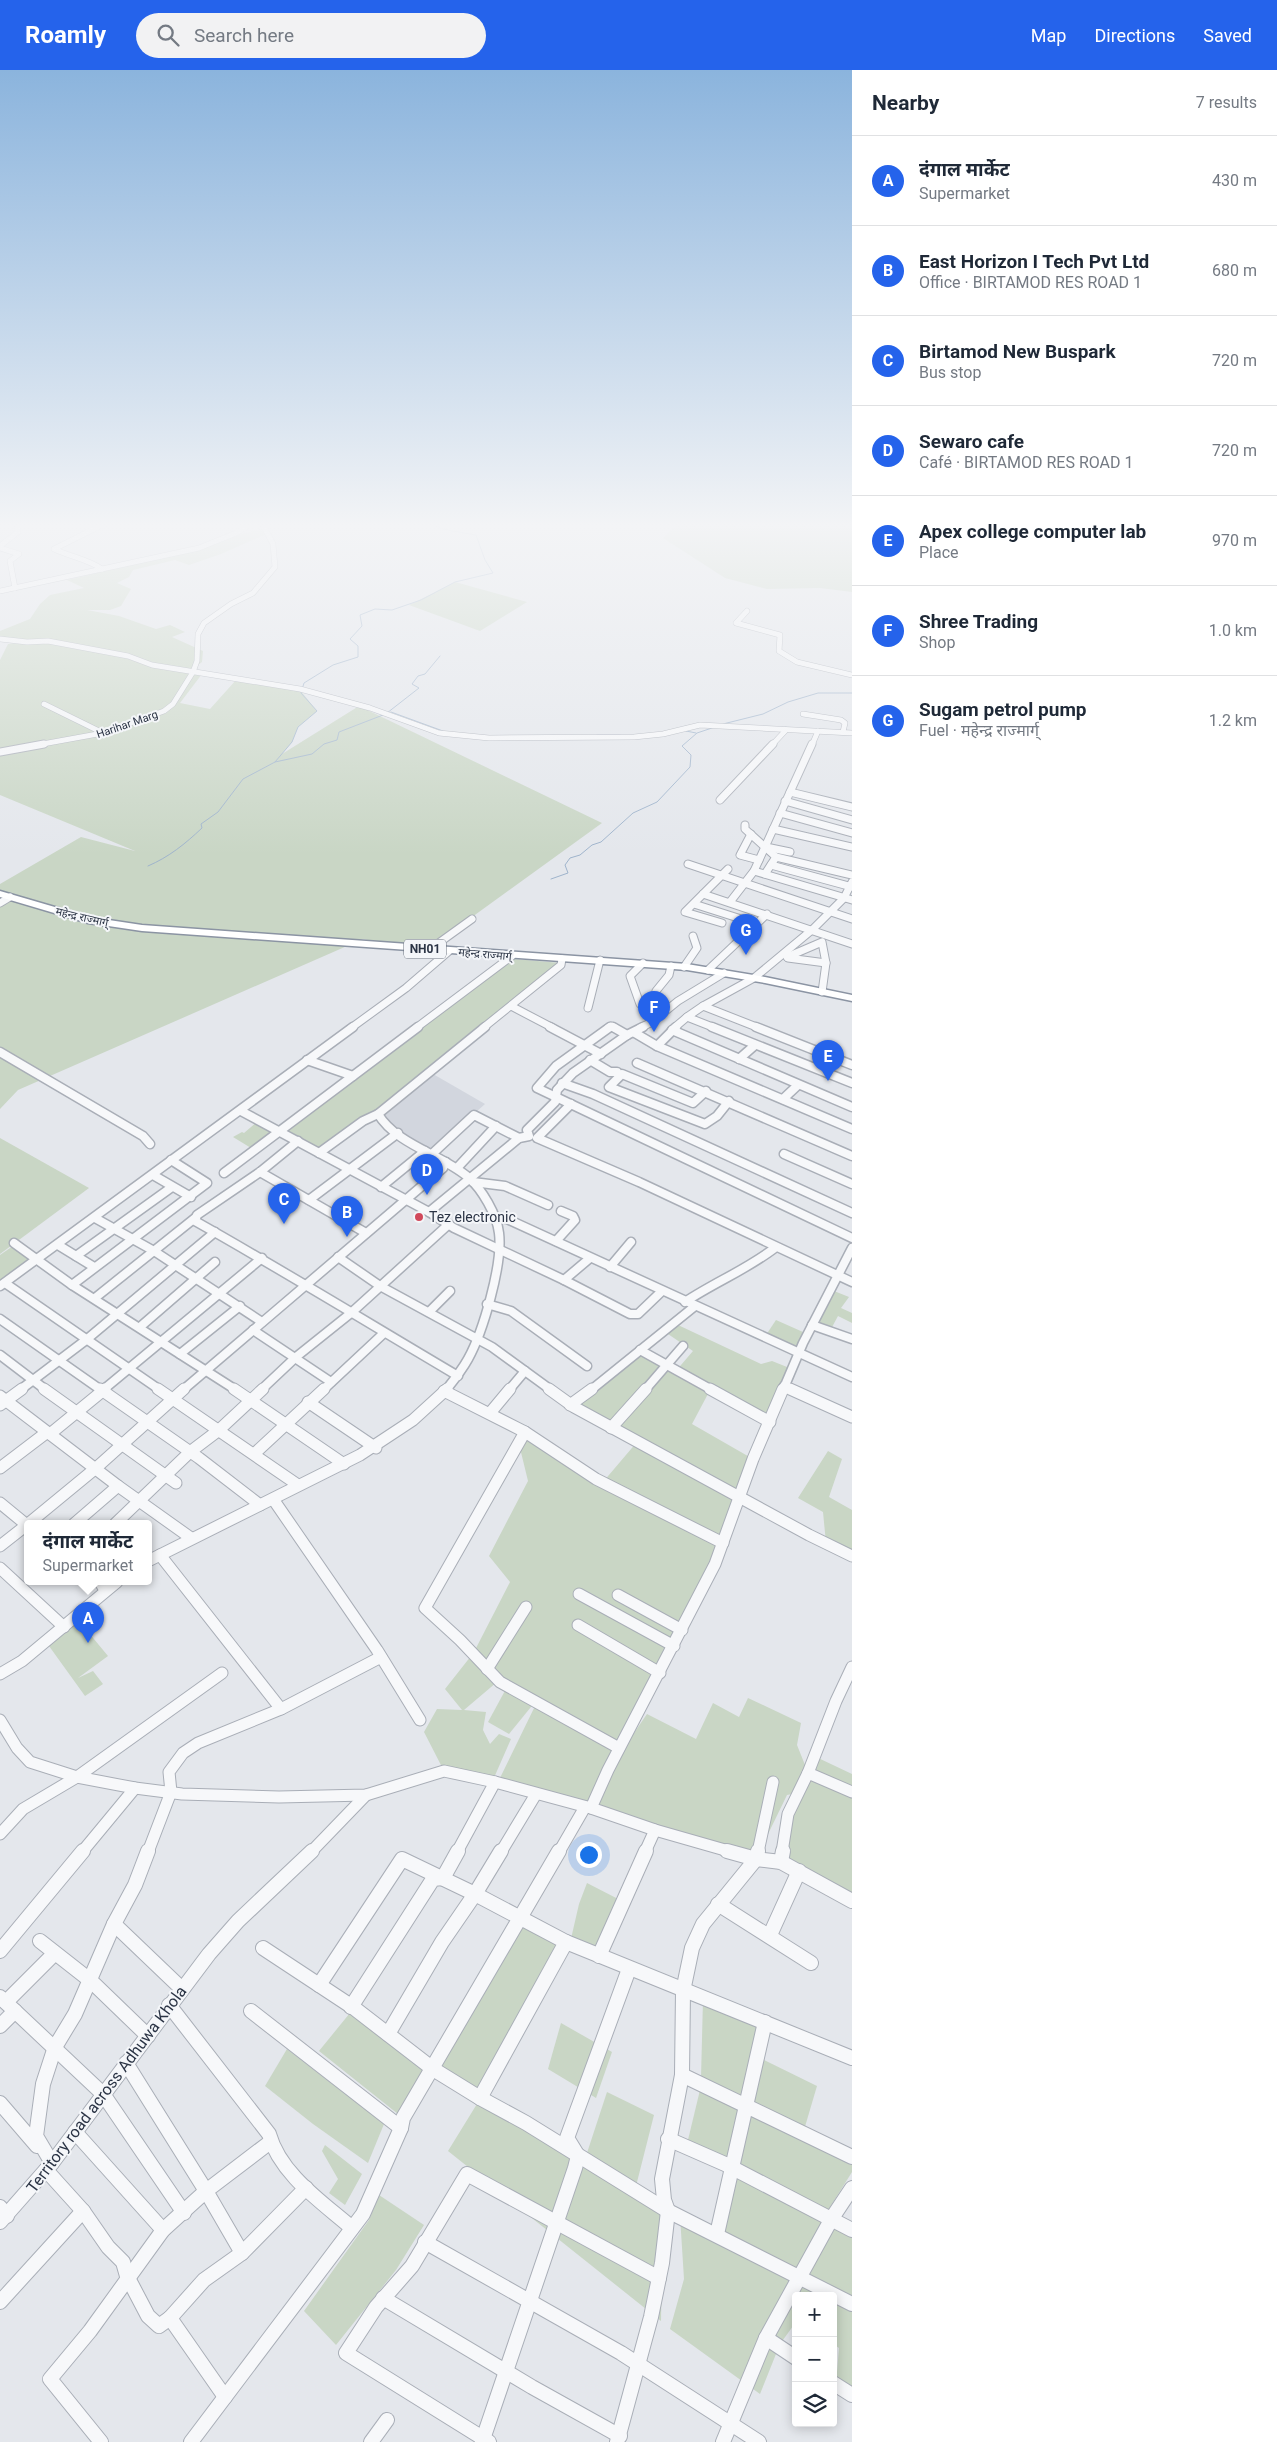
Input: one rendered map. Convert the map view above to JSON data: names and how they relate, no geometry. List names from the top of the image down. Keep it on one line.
{"streets":{"highway":["महेन्द्र राज्मार्ग्","NH01"],"street":["Harihar Marg","Territory road across Adhuwa Khola"]},"places":["Tez electronic"],"page":{"header":"Roamly","search":"Search here","nav":["Map","Directions","Saved"],"heading":["Nearby","7 results"],"list":[{"mark":"A","name":"दंगाल मार्केट","note":"Supermarket","value":"430 m"},{"mark":"B","name":"East Horizon I Tech Pvt Ltd","note":"Office · BIRTAMOD RES ROAD 1","value":"680 m"},{"mark":"C","name":"Birtamod New Buspark","note":"Bus stop","value":"720 m"},{"mark":"D","name":"Sewaro cafe","note":"Café · BIRTAMOD RES ROAD 1","value":"720 m"},{"mark":"E","name":"Apex college computer lab","note":"Place","value":"970 m"},{"mark":"F","name":"Shree Trading","note":"Shop","value":"1.0 km"},{"mark":"G","name":"Sugam petrol pump","note":"Fuel · महेन्द्र राज्मार्ग्","value":"1.2 km"}],"pins":["G","F","E","D","C","B","A"],"popup":["दंगाल मार्केट","Supermarket"],"map_buttons":["+","−"]}}
